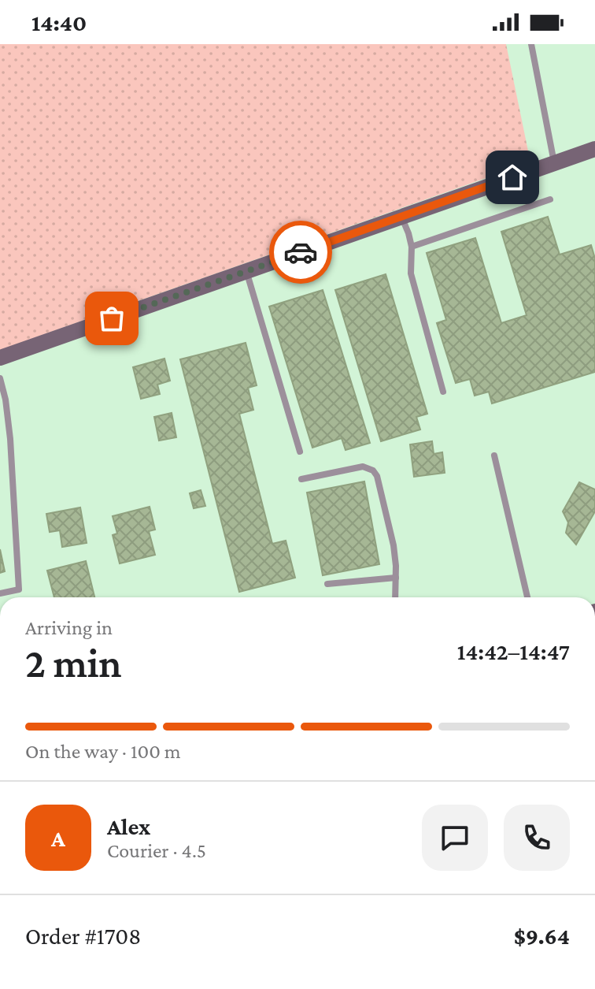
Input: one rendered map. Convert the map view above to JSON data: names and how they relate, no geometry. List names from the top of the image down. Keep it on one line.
{"page":{"status":"14:40","heading":["2 min","Arriving in","14:42–14:47"],"panel":["Alex","Courier · 4.5","Order #1708","$9.64"],"bar":"On the way · 100 m","round":"A"}}
